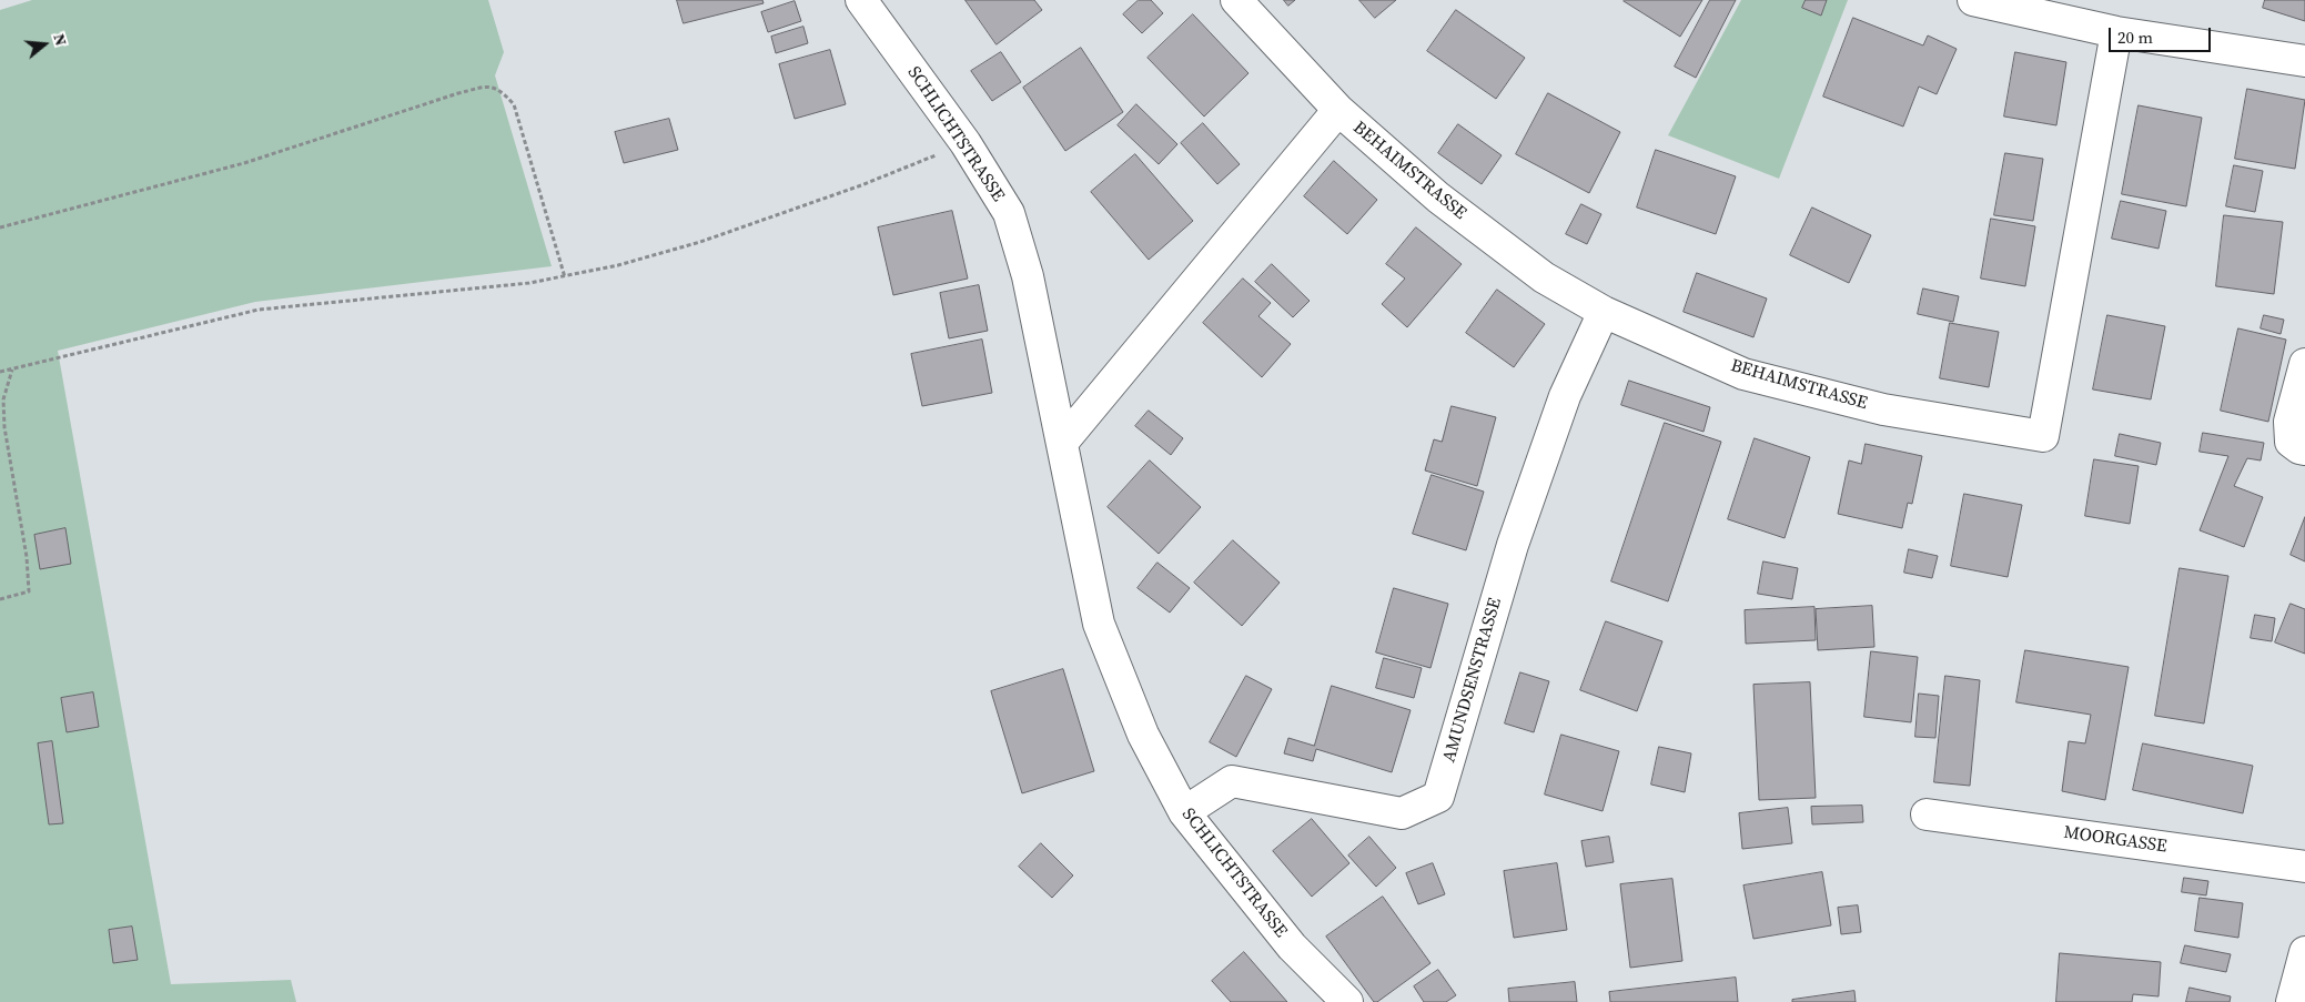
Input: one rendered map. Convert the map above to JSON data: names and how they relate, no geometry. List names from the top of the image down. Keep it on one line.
{"streets":{"street":["SCHLICHTSTRASSE","BEHAIMSTRASSE","AMUNDSENSTRASSE","MOORGASSE"]},"crossings":[["SCHLICHTSTRASSE","AMUNDSENSTRASSE"],["BEHAIMSTRASSE","AMUNDSENSTRASSE"]],"scale_bar":"20 m","north":"right"}
